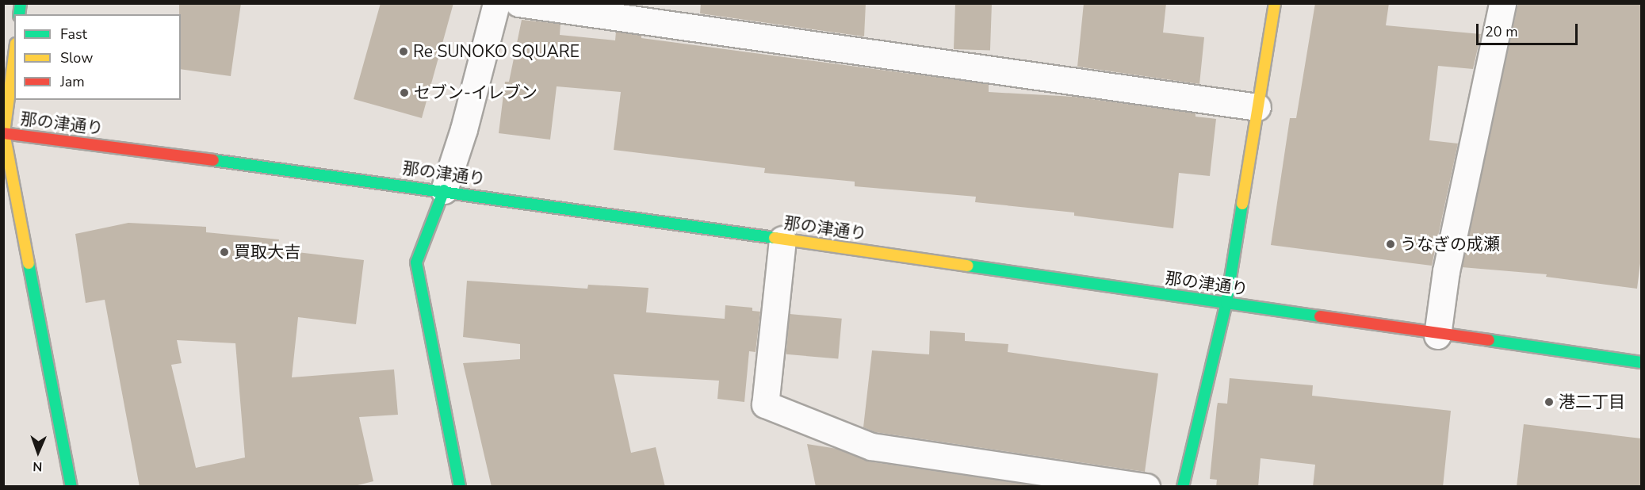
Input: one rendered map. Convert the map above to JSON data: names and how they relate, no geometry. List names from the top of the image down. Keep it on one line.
{"streets":{"street":["那の津通り"]},"places":["Re SUNOKO SQUARE","セブン-イレブン","うなぎの成瀬","買取大吉","港二丁目"],"legend":["Fast","Slow","Jam"],"scale_bar":"20 m","north":"bottom"}
